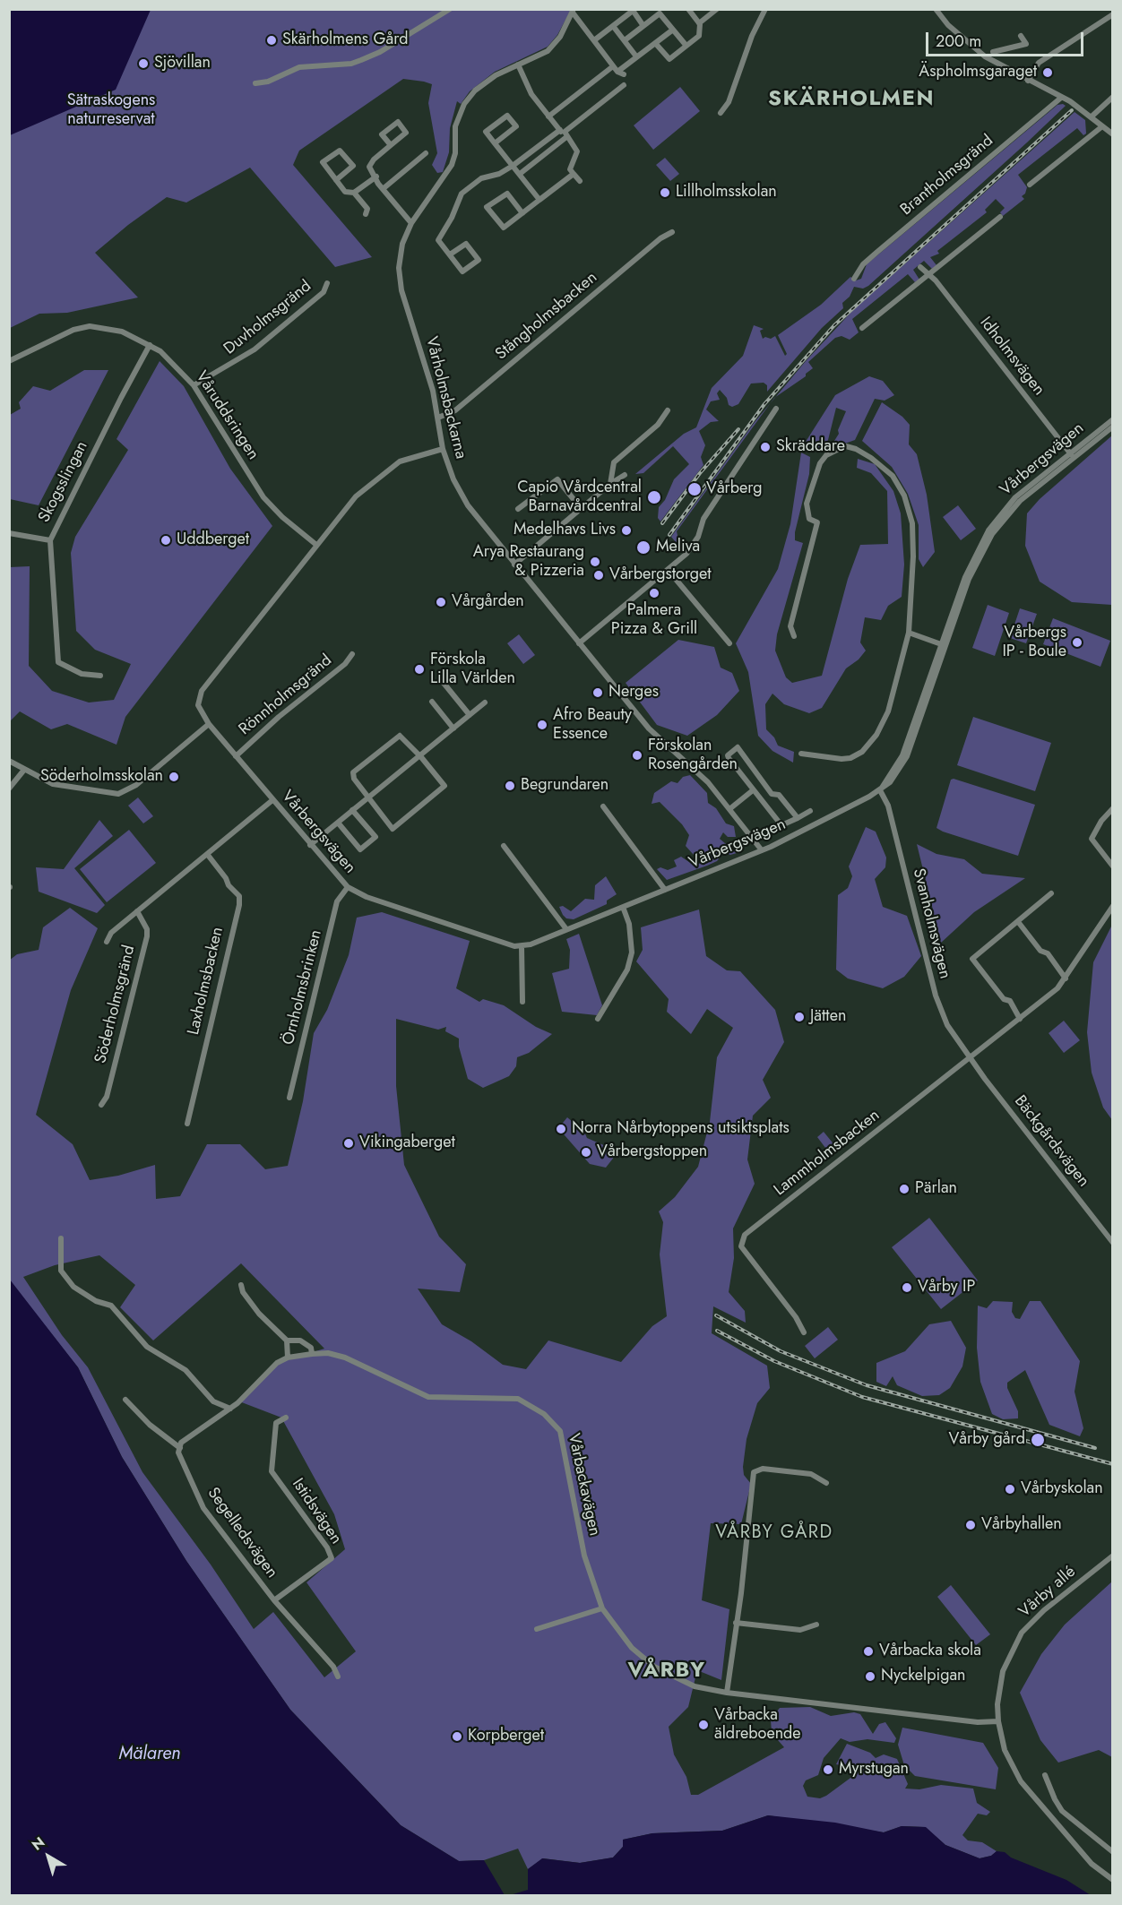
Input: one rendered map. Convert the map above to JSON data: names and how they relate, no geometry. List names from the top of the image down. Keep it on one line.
{"streets":{"street":["Brantholmsgränd","Stångholmsbacken","Duvholmsgränd","Idholmsvägen","Vårholmsbackarna","Våruddsringen","Vårbergsvägen","Skogsslingan","Rönnholmsgränd","Svanholmsvägen","Laxholmsbacken","Örnholmsbrinken","Söderholmsgränd","Bäckgårdsvägen","Lammholmsbacken","Vårbackavägen","Istidsvägen","Segelledsvägen","Vårby allé"]},"crossings":[["Stångholmsbacken","Vårholmsbackarna"],["Duvholmsgränd","Våruddsringen"],["Idholmsvägen","Vårbergsvägen"],["Vårholmsbackarna","Vårbergsvägen"],["Våruddsringen","Vårbergsvägen"],["Våruddsringen","Skogsslingan"],["Vårbergsvägen","Rönnholmsgränd"],["Vårbergsvägen","Svanholmsvägen"],["Vårbergsvägen","Örnholmsbrinken"],["Vårbergsvägen","Söderholmsgränd"],["Svanholmsvägen","Bäckgårdsvägen"],["Svanholmsvägen","Lammholmsbacken"],["Laxholmsbacken","Söderholmsgränd"],["Bäckgårdsvägen","Lammholmsbacken"],["Vårbackavägen","Vårby allé"],["Istidsvägen","Segelledsvägen"]],"districts":["SKÄRHOLMEN","VÅRBY GÅRD","VÅRBY"],"water":["Mälaren"],"parks":["Sätraskogens naturreservat"],"places":["Skärholmens Gård","Sjövillan","Äspholmsgaraget","Lillholmsskolan","Skräddare","Vårberg","Capio Vårdcentral Barnavårdcentral","Medelhavs Livs","Uddberget","Meliva","Arya Restaurang & Pizzeria","Vårbergstorget","Palmera Pizza & Grill","Vårgården","Vårbergs IP - Boule","Förskola Lilla Världen","Nerges","Afro Beauty Essence","Förskolan Rosengården","Söderholmsskolan","Begrundaren","Jätten","Norra Nårbytoppens utsiktsplats","Vikingaberget","Vårbergstoppen","Pärlan","Vårby IP","Vårby gård","Vårbyskolan","Vårbyhallen","Vårbacka skola","Nyckelpigan","Vårbacka äldreboende","Korpberget","Myrstugan"],"scale_bar":"200 m","north":"top left"}
